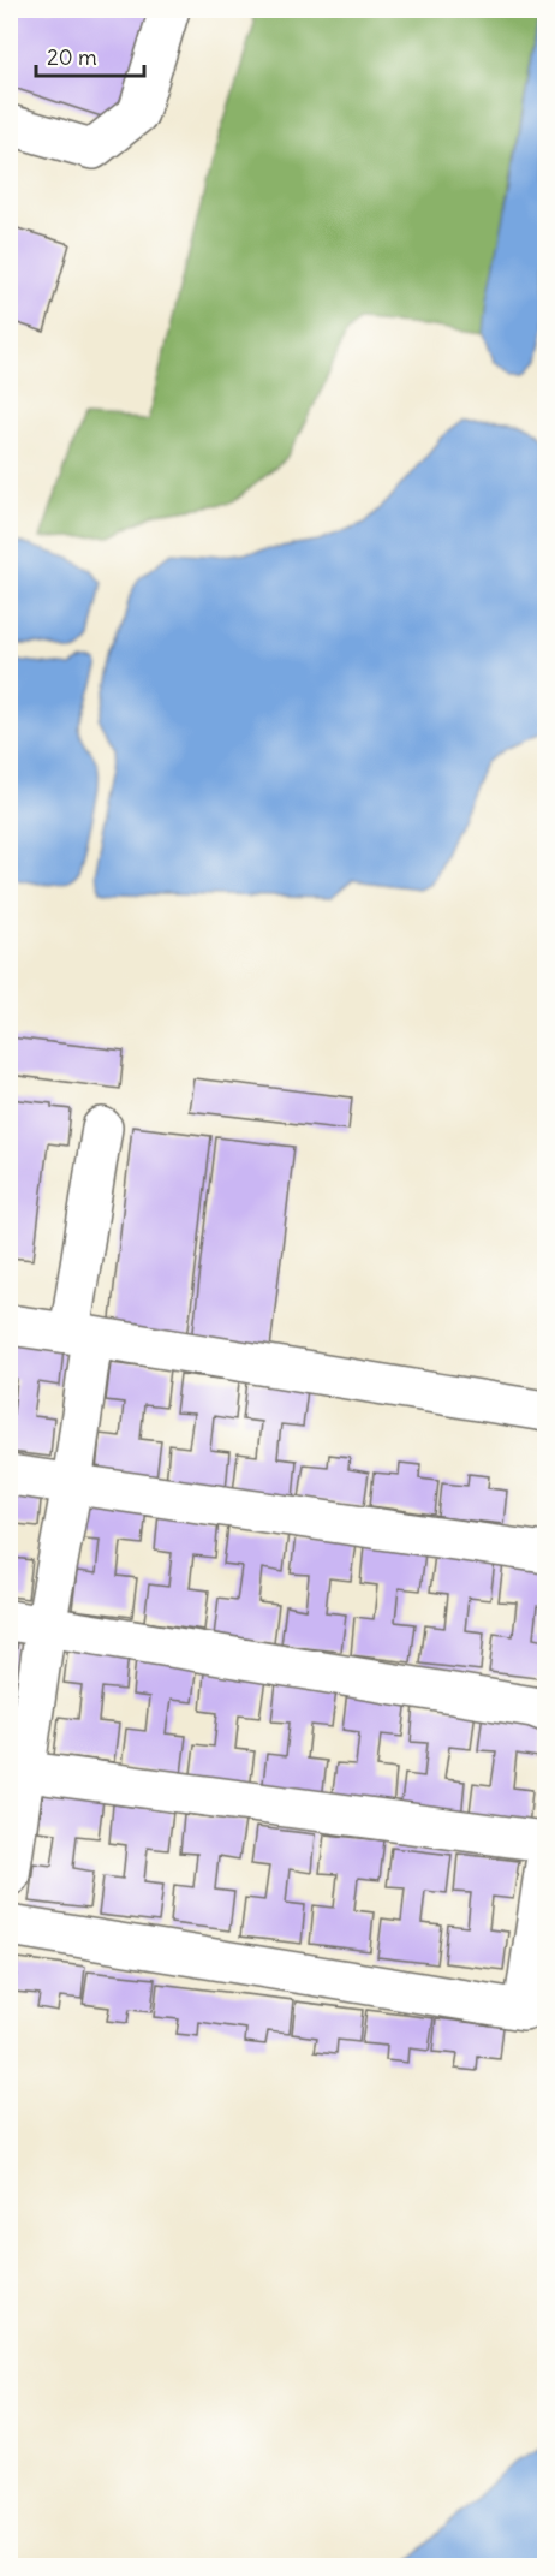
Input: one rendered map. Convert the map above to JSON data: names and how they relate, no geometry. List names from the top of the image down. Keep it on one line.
{"scale_bar":"20 m"}
